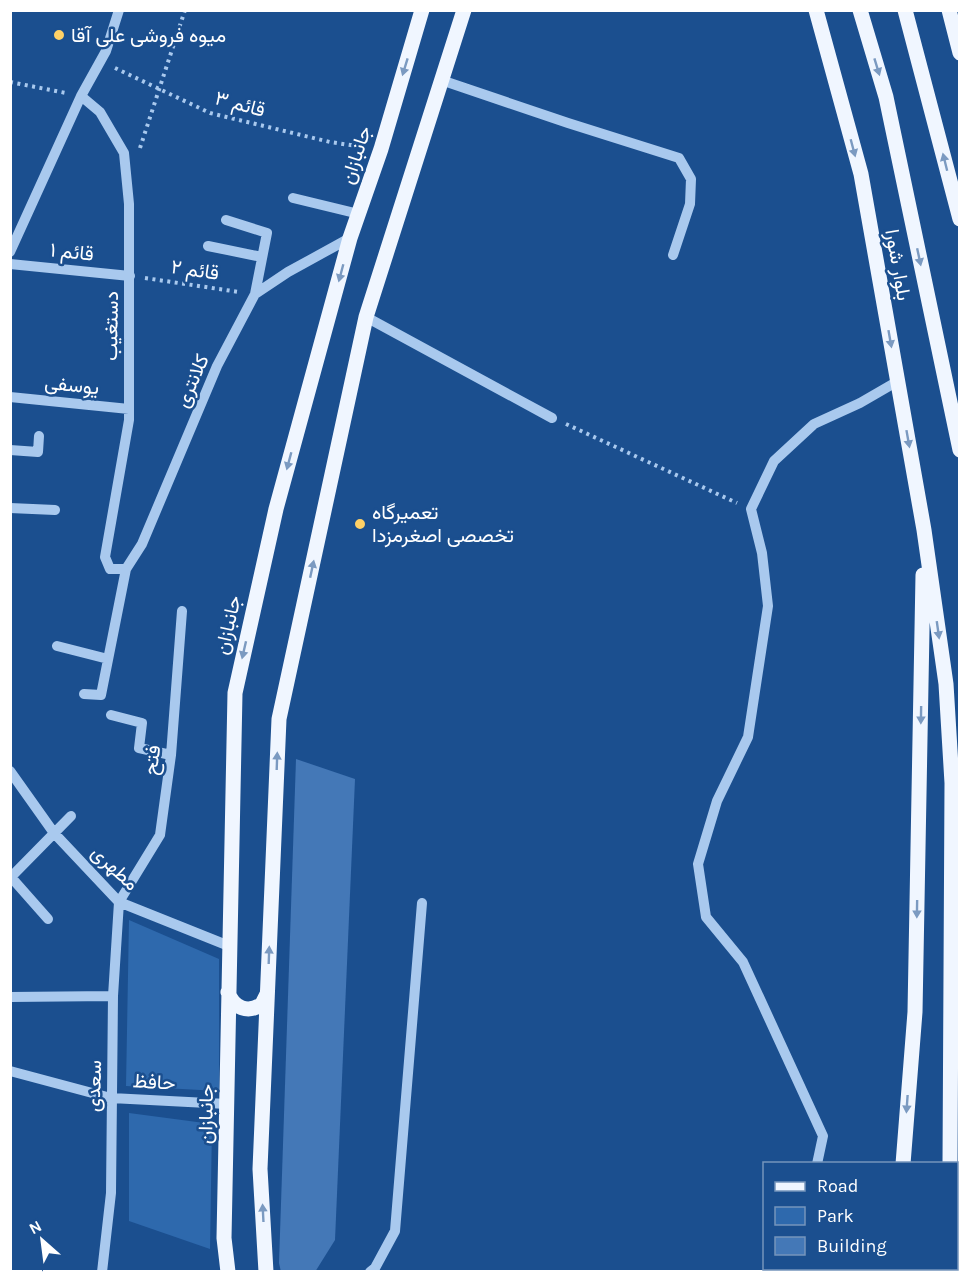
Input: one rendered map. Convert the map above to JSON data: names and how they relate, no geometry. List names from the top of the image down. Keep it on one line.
{"streets":{"main road":["جانبازان","بلوار شورا"],"street":["قائم ۱","دستغیب","کلانتری","یوسفی","فتح","مطهری","حافظ","سعدی"],"path":["قائم ۳","قائم ۲"]},"crossings":[["قائم ۳","جانبازان"],["جانبازان","کلانتری"],["جانبازان","مطهری"],["جانبازان","حافظ"],["قائم ۱","قائم ۲"],["قائم ۱","دستغیب"],["قائم ۲","دستغیب"],["قائم ۲","کلانتری"],["دستغیب","کلانتری"],["دستغیب","یوسفی"],["فتح","مطهری"],["فتح","سعدی"],["مطهری","سعدی"],["حافظ","سعدی"]],"one_way":["بلوار شورا"],"places":["میوه فروشی علی آقا","تعمیرگاه تخصصی اصغرمزدا"],"legend":["Road","Park","Building"],"north":"top left"}
